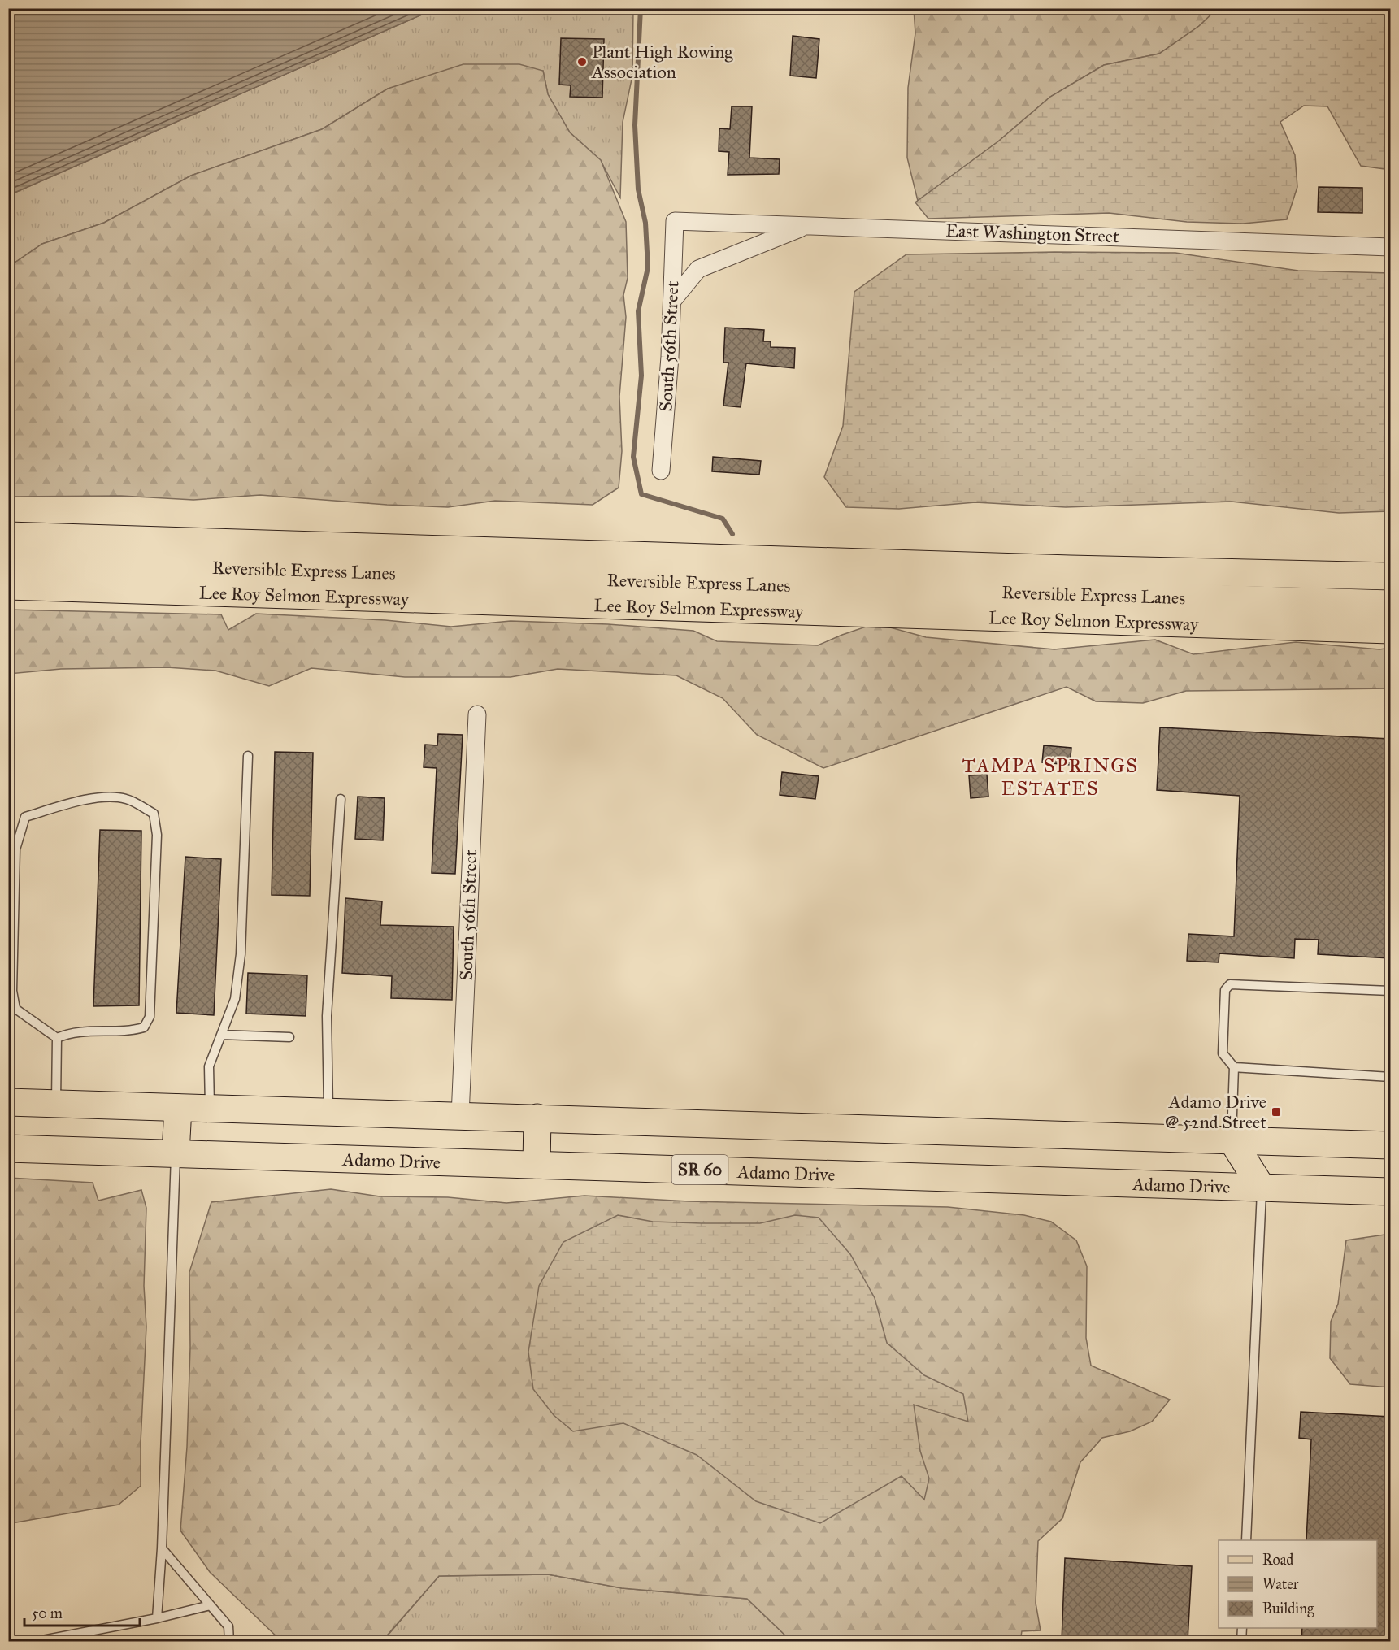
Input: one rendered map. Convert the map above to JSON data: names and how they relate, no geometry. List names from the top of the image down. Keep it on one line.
{"streets":{"main road":["Reversible Express Lanes","Lee Roy Selmon Expressway","Adamo Drive","SR 60"],"street":["East Washington Street","South 56th Street"]},"crossings":[["East Washington Street","South 56th Street"]],"districts":["TAMPA SPRINGS ESTATES"],"places":{"other":["Plant High Rowing Association"],"transit":["Adamo Drive @ 52nd Street"]},"legend":["Road","Water","Building"],"scale_bar":"50 m"}
